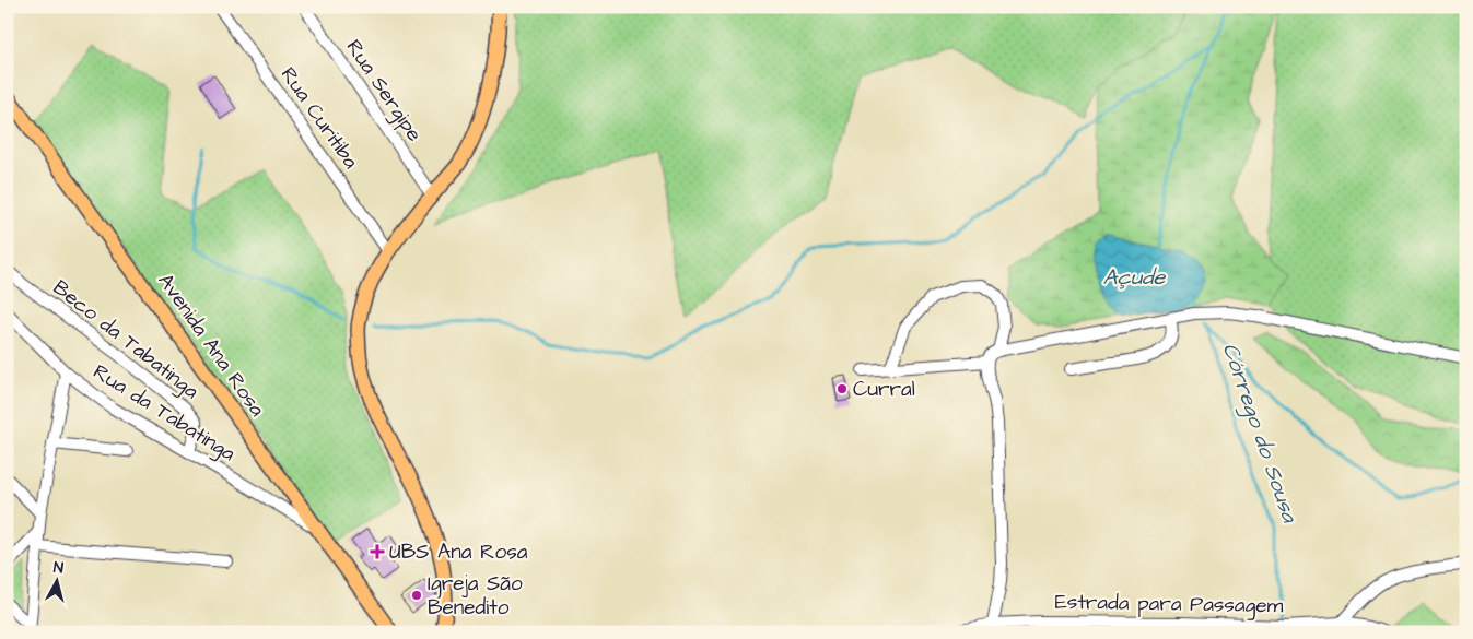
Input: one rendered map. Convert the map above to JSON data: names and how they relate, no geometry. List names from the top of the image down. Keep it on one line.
{"streets":{"main road":["Avenida Ana Rosa"],"street":["Rua Sergipe","Rua Curitiba","Beco da Tabatinga","Rua da Tabatinga","Estrada para Passagem"]},"crossings":[["Beco da Tabatinga","Rua da Tabatinga"],["Avenida Ana Rosa","Rua da Tabatinga"]],"water":["Açude","Córrego do Sousa"],"places":{"other":["Curral","Igreja São Benedito"],"health":["UBS Ana Rosa"]},"north":"top"}
